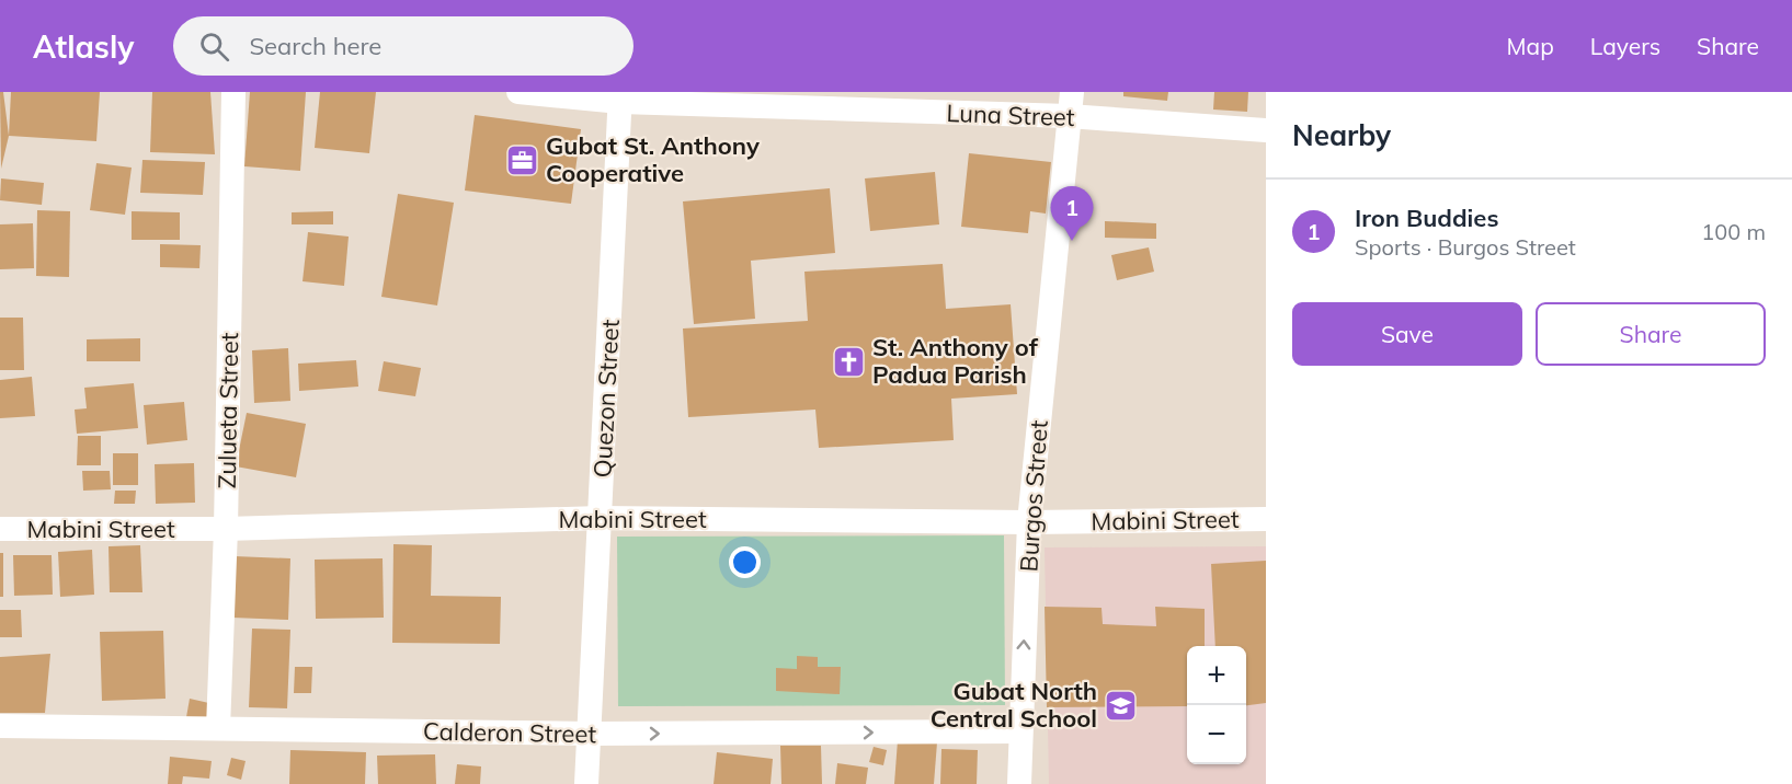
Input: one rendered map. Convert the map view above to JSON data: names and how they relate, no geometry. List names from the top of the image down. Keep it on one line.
{"streets":{"street":["Luna Street","Quezon Street","Zulueta Street","Burgos Street","Mabini Street","Calderon Street"]},"crossings":[["Luna Street","Quezon Street"],["Luna Street","Burgos Street"],["Quezon Street","Mabini Street"],["Quezon Street","Calderon Street"],["Zulueta Street","Mabini Street"],["Zulueta Street","Calderon Street"],["Burgos Street","Mabini Street"],["Burgos Street","Calderon Street"]],"one_way":["Calderon Street"],"places":{"office":["Gubat St. Anthony Cooperative"],"church":["St. Anthony of Padua Parish"],"school or university":["Gubat North Central School"]},"page":{"header":"Atlasly","search":"Search here","nav":["Map","Layers","Share"],"heading":"Nearby","list":[{"mark":"1","name":"Iron Buddies","note":"Sports · Burgos Street","value":"100 m"}],"pins":"1","buttons":["Save","Share"],"map_buttons":["+","−"]}}
